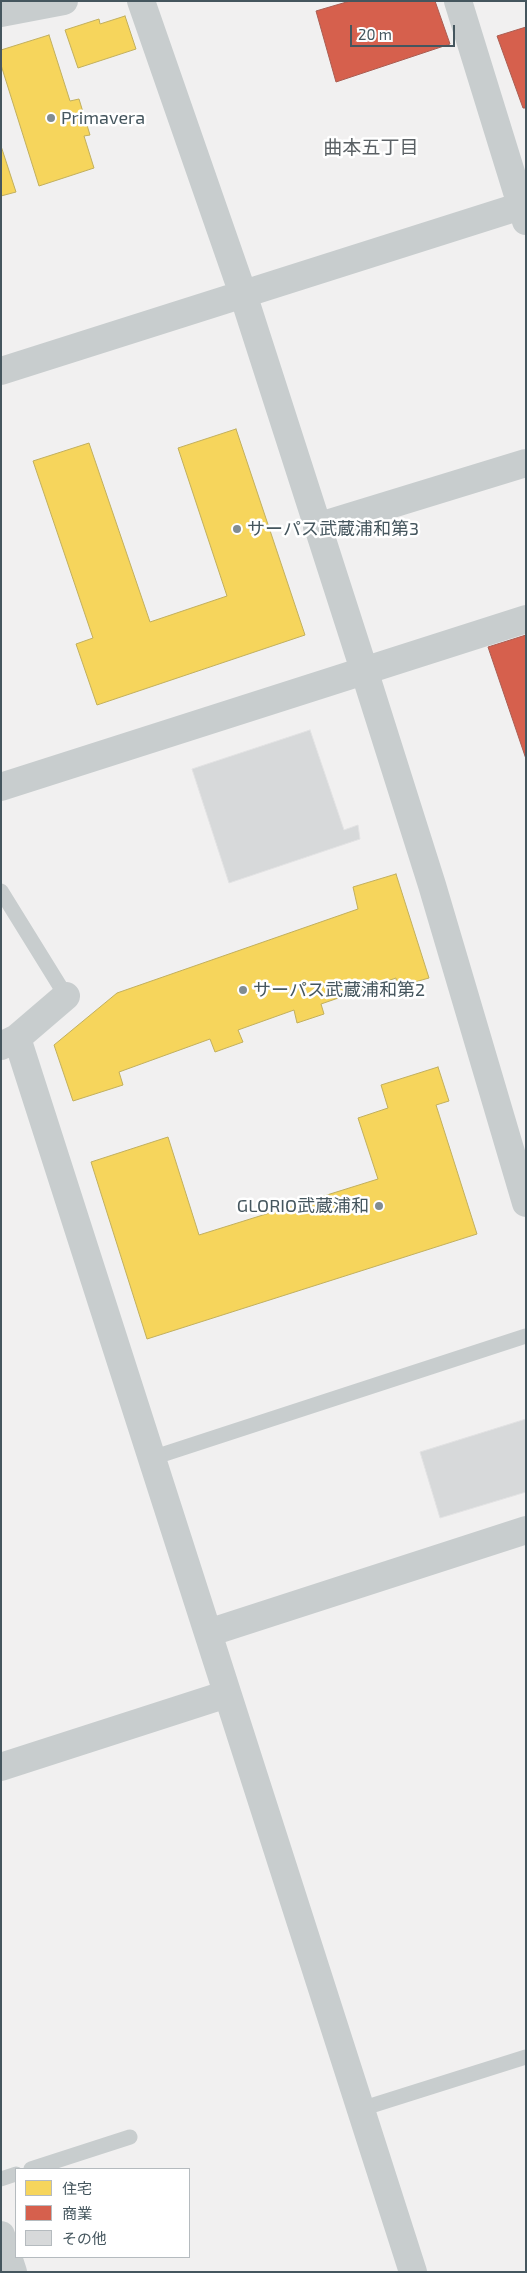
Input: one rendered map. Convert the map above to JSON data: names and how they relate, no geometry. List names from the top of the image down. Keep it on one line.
{"districts":["曲本五丁目"],"places":["Primavera","サーパス武蔵浦和第3","サーパス武蔵浦和第2","GLORIO武蔵浦和"],"legend":["住宅","商業","その他"],"scale_bar":"20 m"}
